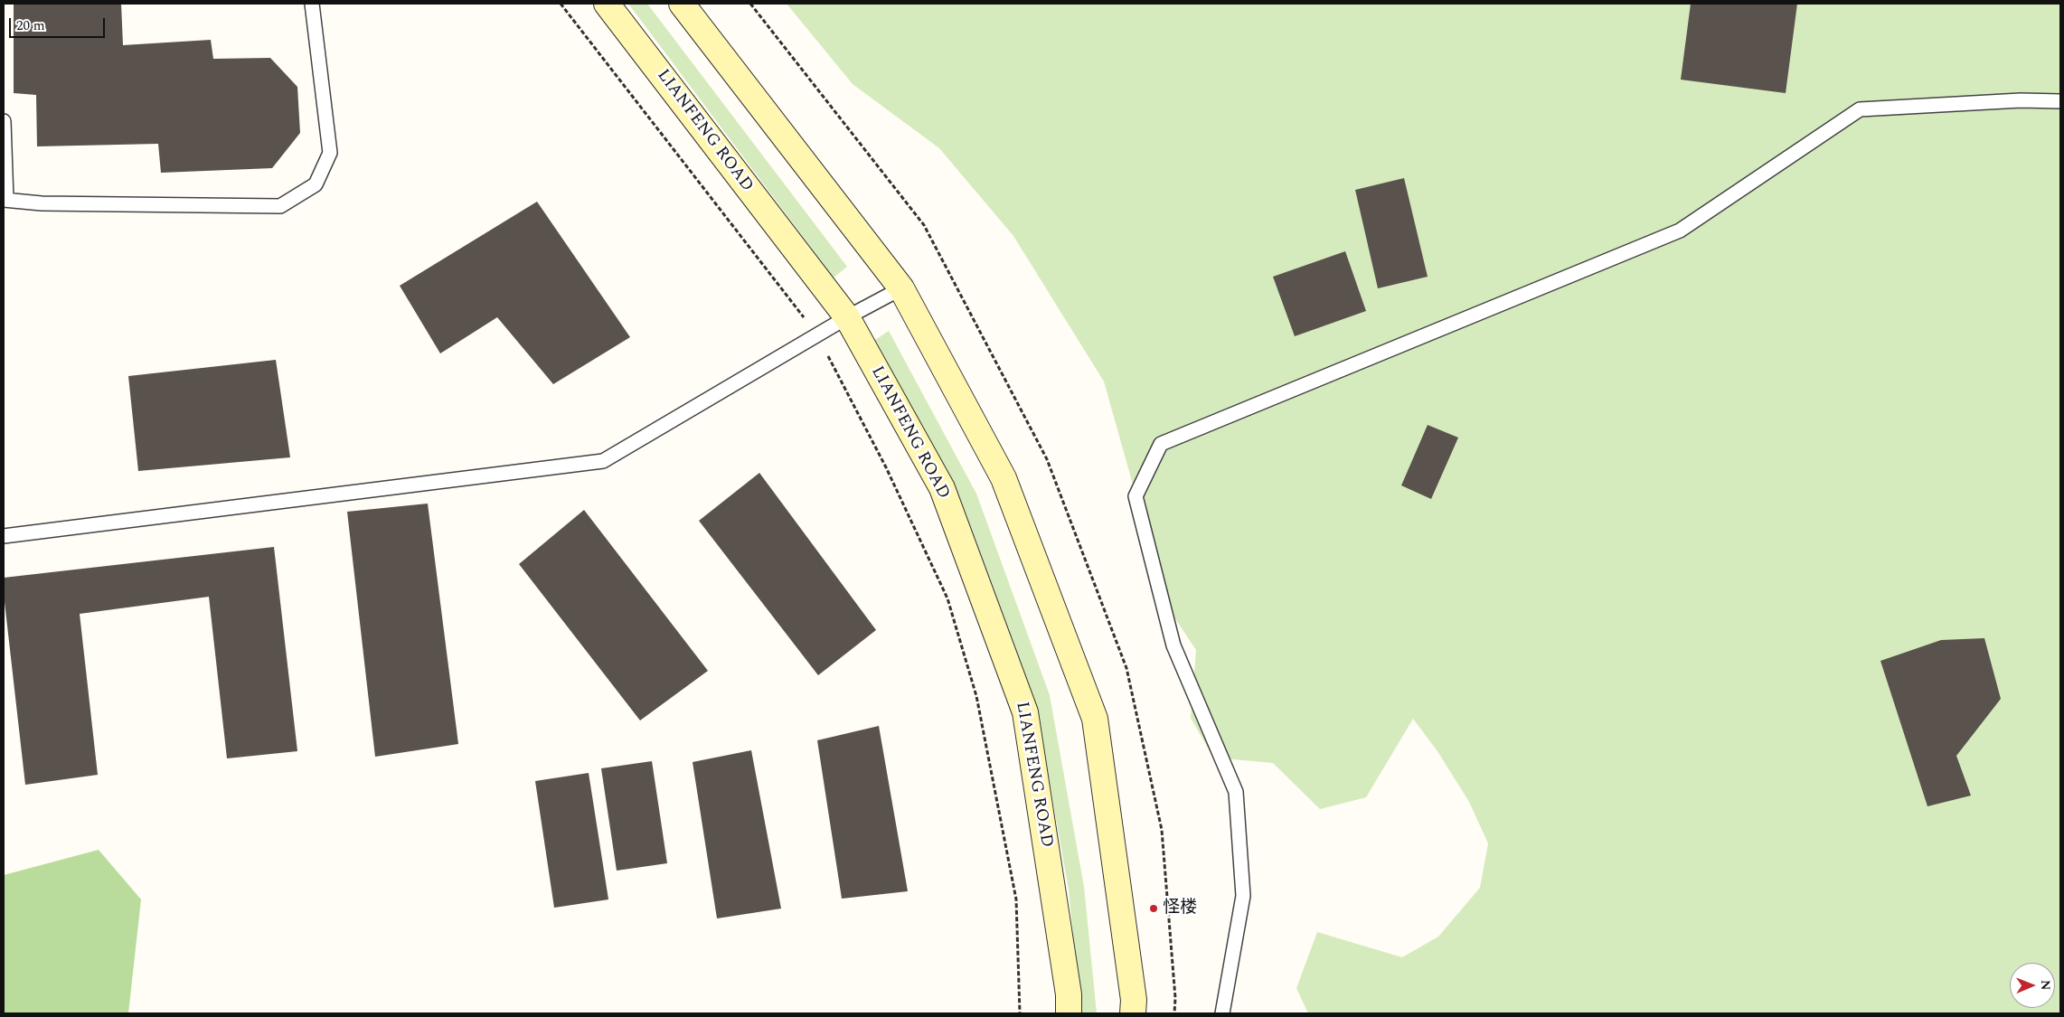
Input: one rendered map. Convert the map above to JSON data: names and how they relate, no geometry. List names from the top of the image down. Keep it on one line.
{"streets":{"main road":["LIANFENG ROAD"]},"places":["怪楼"],"scale_bar":"20 m","north":"right"}
